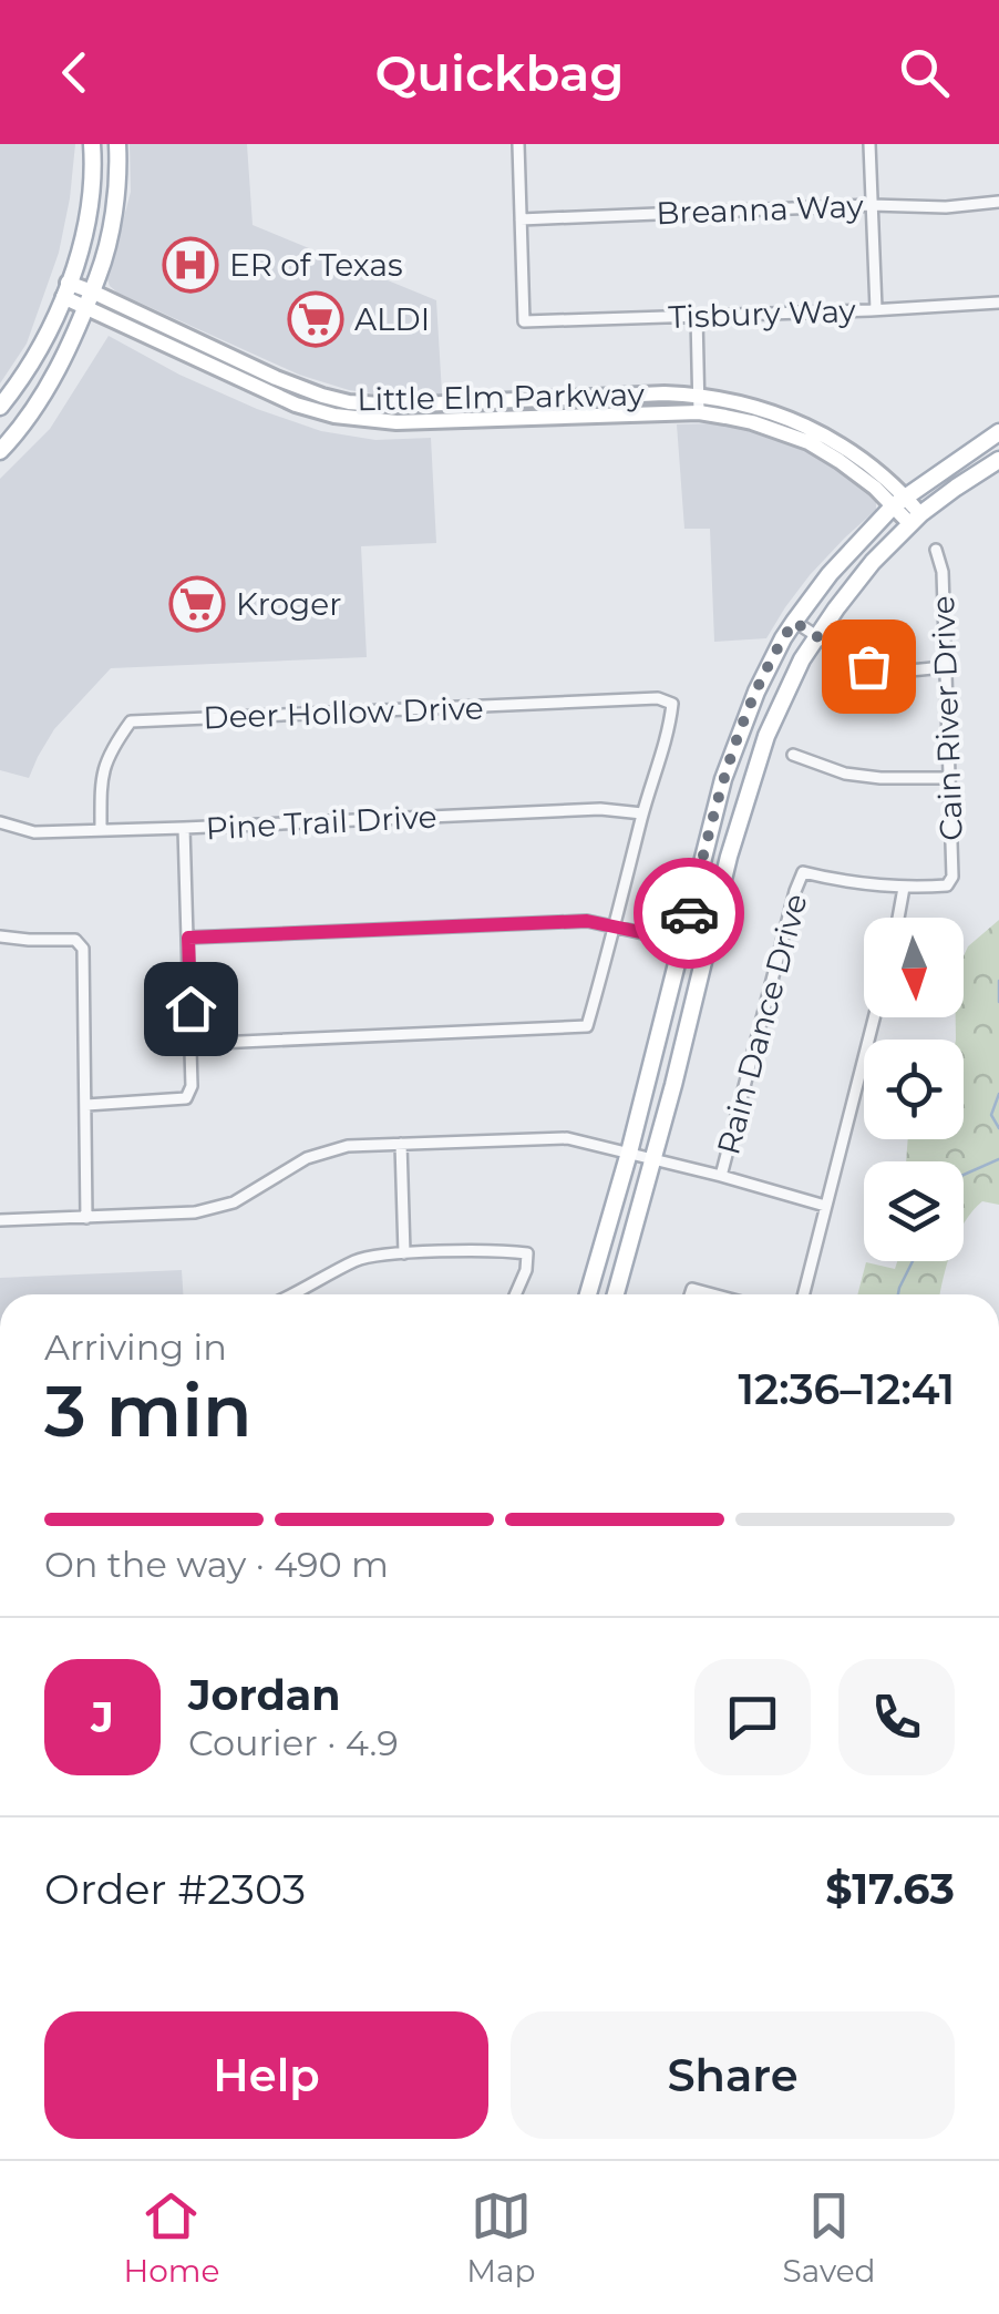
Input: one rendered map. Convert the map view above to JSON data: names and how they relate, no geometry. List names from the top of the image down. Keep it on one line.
{"streets":{"main road":["Little Elm Parkway"],"street":["Breanna Way","Tisbury Way","Deer Hollow Drive","Cain River Drive","Pine Trail Drive","Rain Dance Drive"]},"crossings":[["Breanna Way","Tisbury Way"],["Deer Hollow Drive","Pine Trail Drive"],["Cain River Drive","Rain Dance Drive"]],"places":{"hospital":["ER of Texas"],"supermarket":["ALDI","Kroger"]},"north":"bottom","page":{"header":"Quickbag","heading":["3 min","Arriving in","12:36–12:41"],"panel":["Jordan","Courier · 4.9","Order #2303","$17.63"],"bar":"On the way · 490 m","round":"J","buttons":["Help","Share"],"tabs":["Home","Map","Saved"]}}
